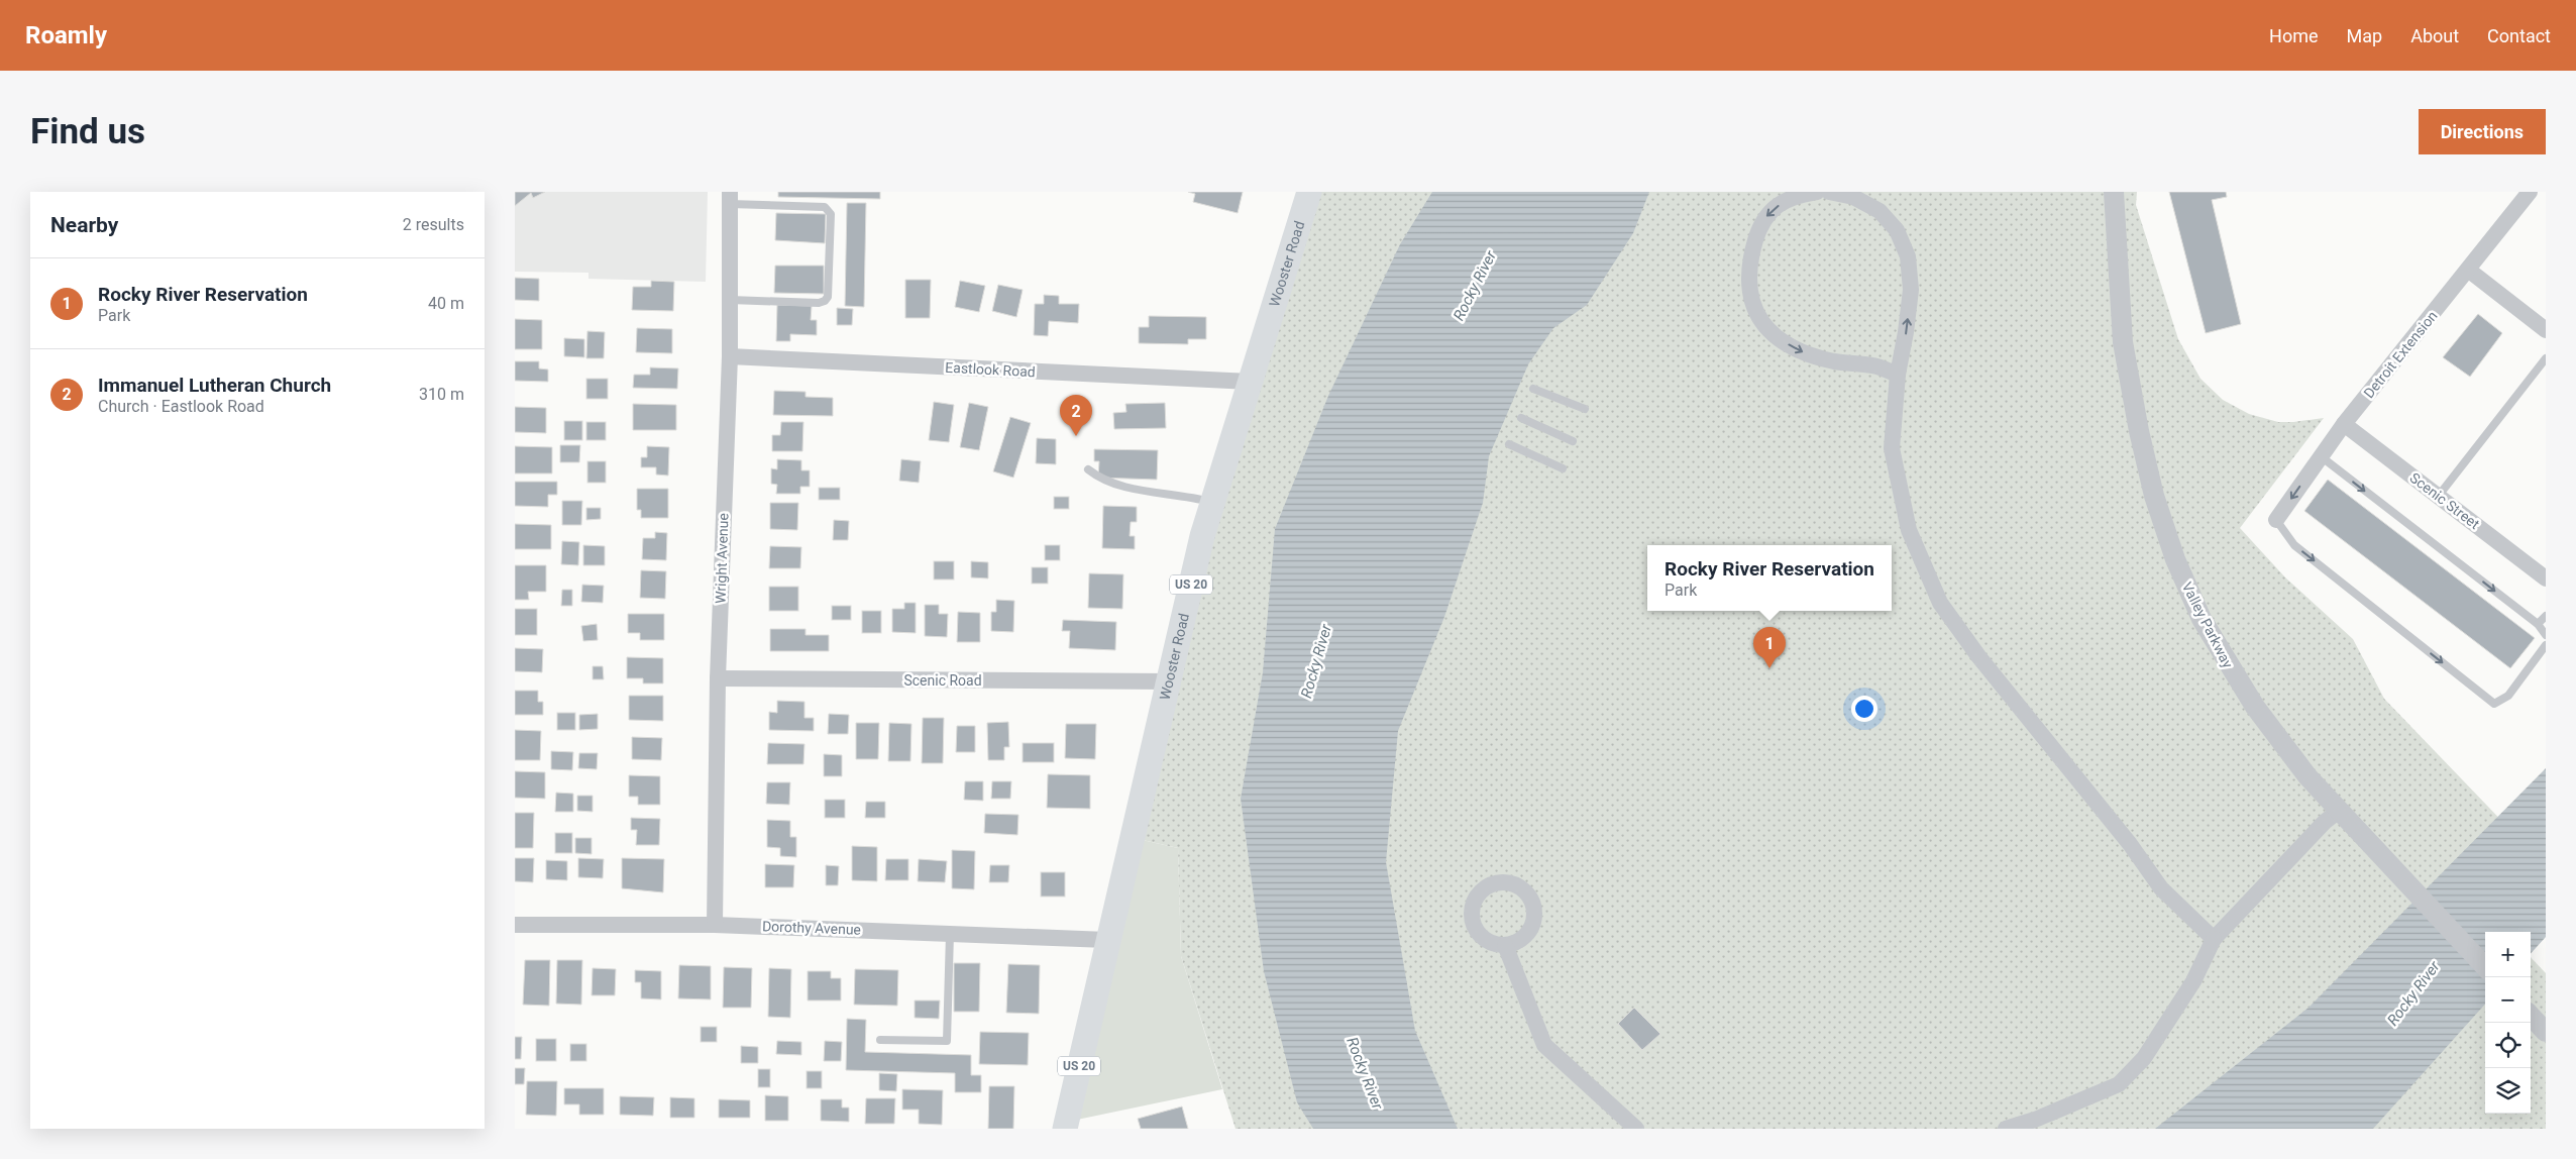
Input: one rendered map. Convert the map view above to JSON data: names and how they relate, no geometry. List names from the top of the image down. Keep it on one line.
{"streets":{"main road":["Wooster Road","US 20"],"street":["Detroit Extension","Eastlook Road","Scenic Street","Wright Avenue","Valley Parkway","Scenic Road","Dorothy Avenue"]},"crossings":[["Wooster Road","Eastlook Road"],["Wooster Road","Scenic Road"],["Wooster Road","Dorothy Avenue"],["Detroit Extension","Scenic Street"],["Eastlook Road","Wright Avenue"],["Wright Avenue","Scenic Road"],["Wright Avenue","Dorothy Avenue"]],"water":["Rocky River"],"page":{"header":"Roamly","nav":["Home","Map","About","Contact"],"buttons":"Directions","title":"Find us","heading":["Nearby","2 results"],"list":[{"mark":"1","name":"Rocky River Reservation","note":"Park","value":"40 m"},{"mark":"2","name":"Immanuel Lutheran Church","note":"Church · Eastlook Road","value":"310 m"}],"pins":["2","1"],"popup":["Rocky River Reservation","Park"],"map_buttons":["+","−"]}}
